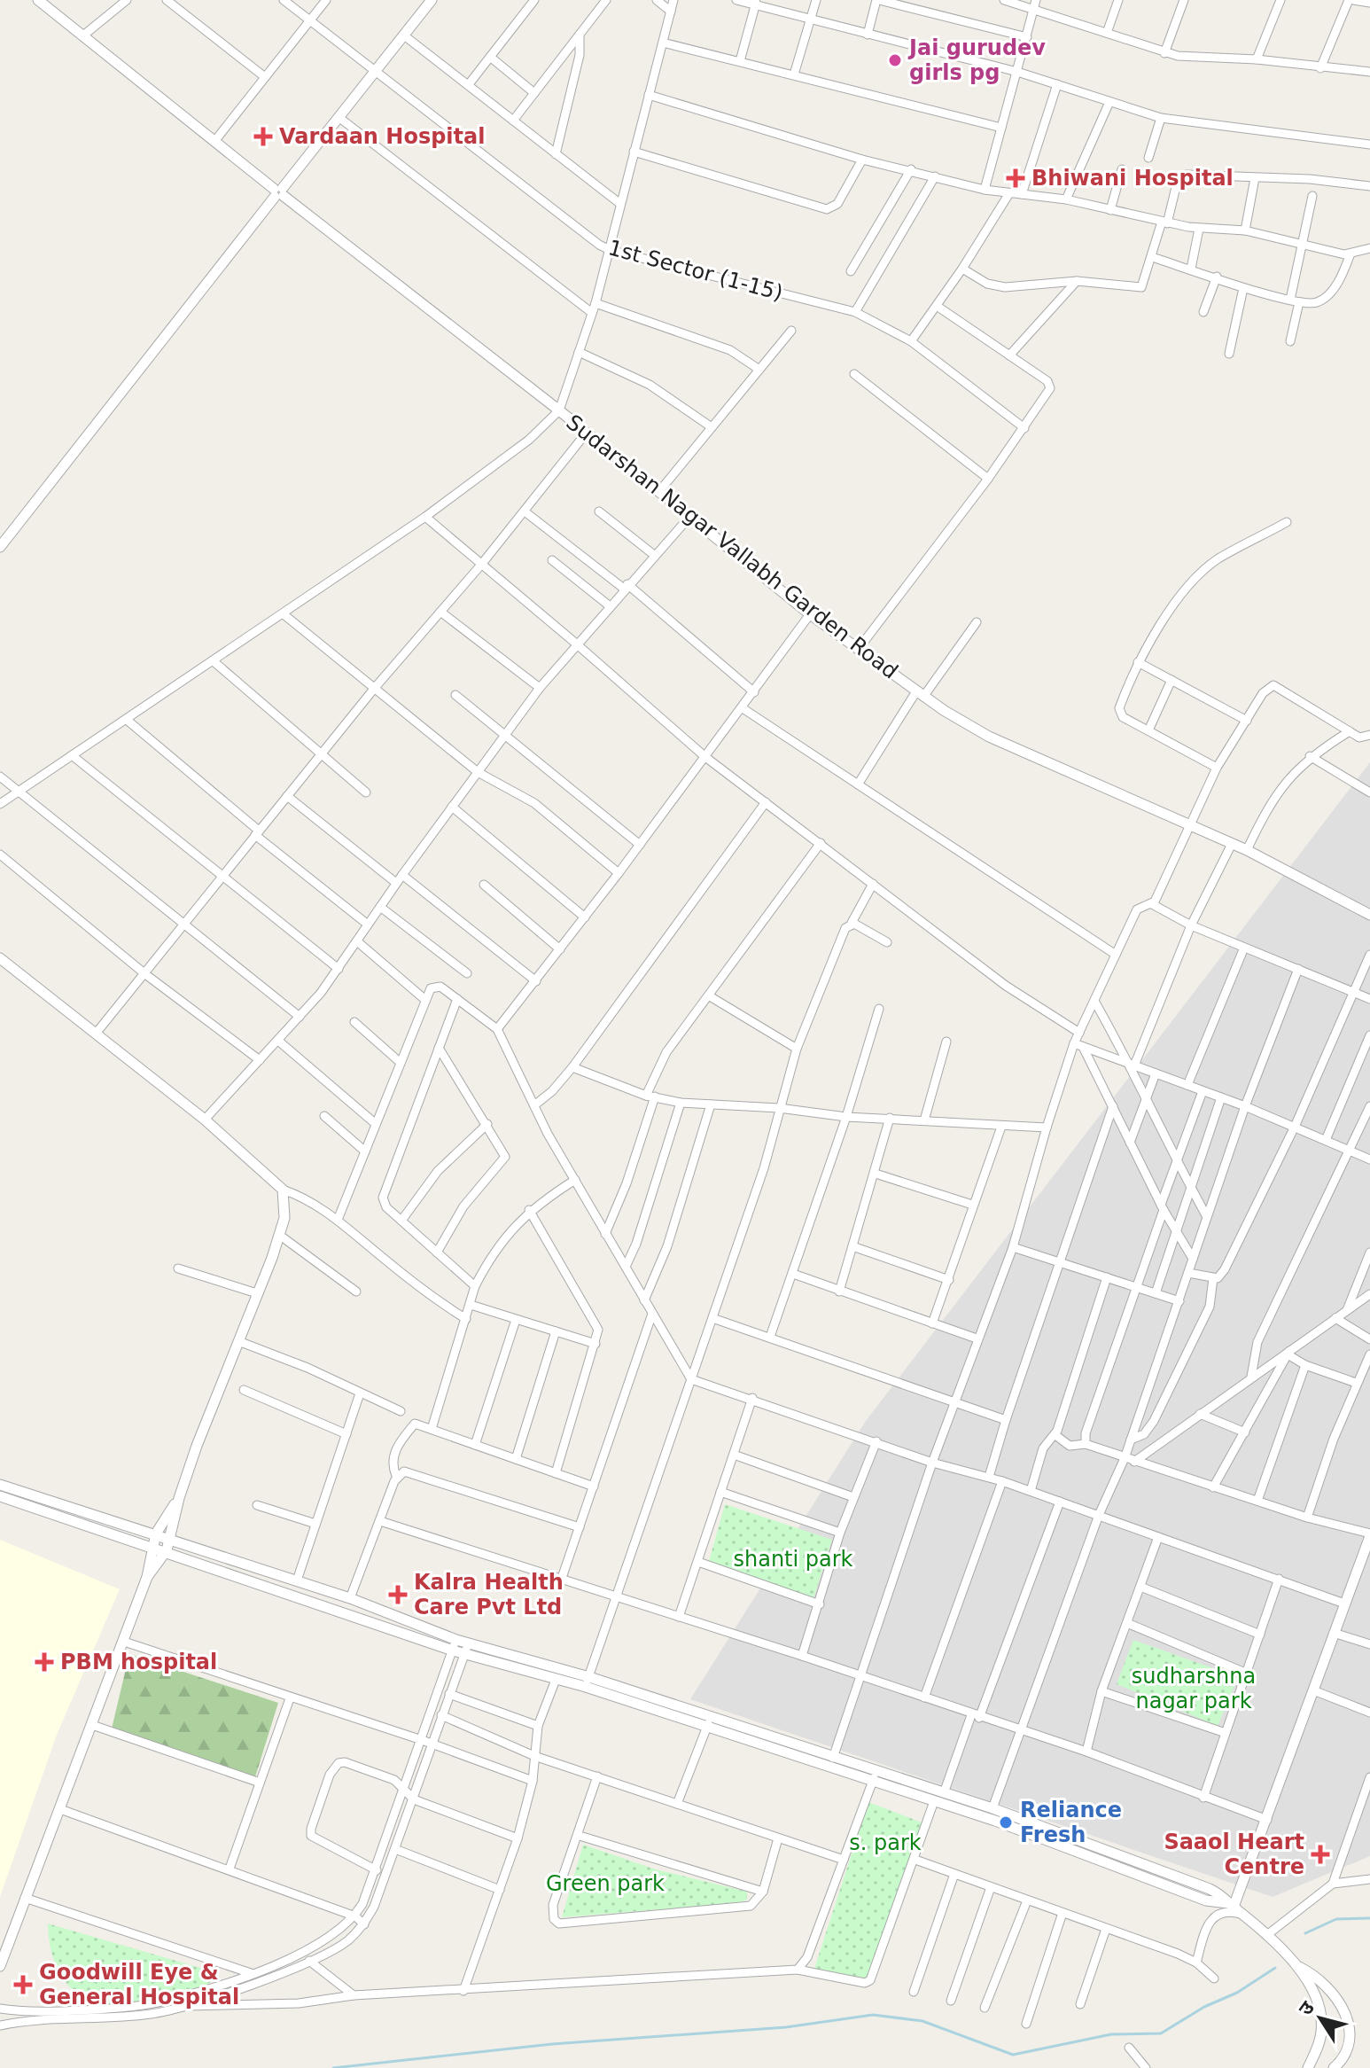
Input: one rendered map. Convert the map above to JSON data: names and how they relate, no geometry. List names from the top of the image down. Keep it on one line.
{"streets":{"street":["1st Sector (1-15)","Sudarshan Nagar Vallabh Garden Road"]},"parks":["shanti park","sudharshna nagar park","s. park","Green park"],"places":{"other":["Jai gurudev girls pg","Reliance Fresh"],"health":["Vardaan Hospital","Bhiwani Hospital","Kalra Health Care Pvt Ltd","PBM hospital","Saaol Heart Centre","Goodwill Eye & General Hospital"]},"north":"top left"}
